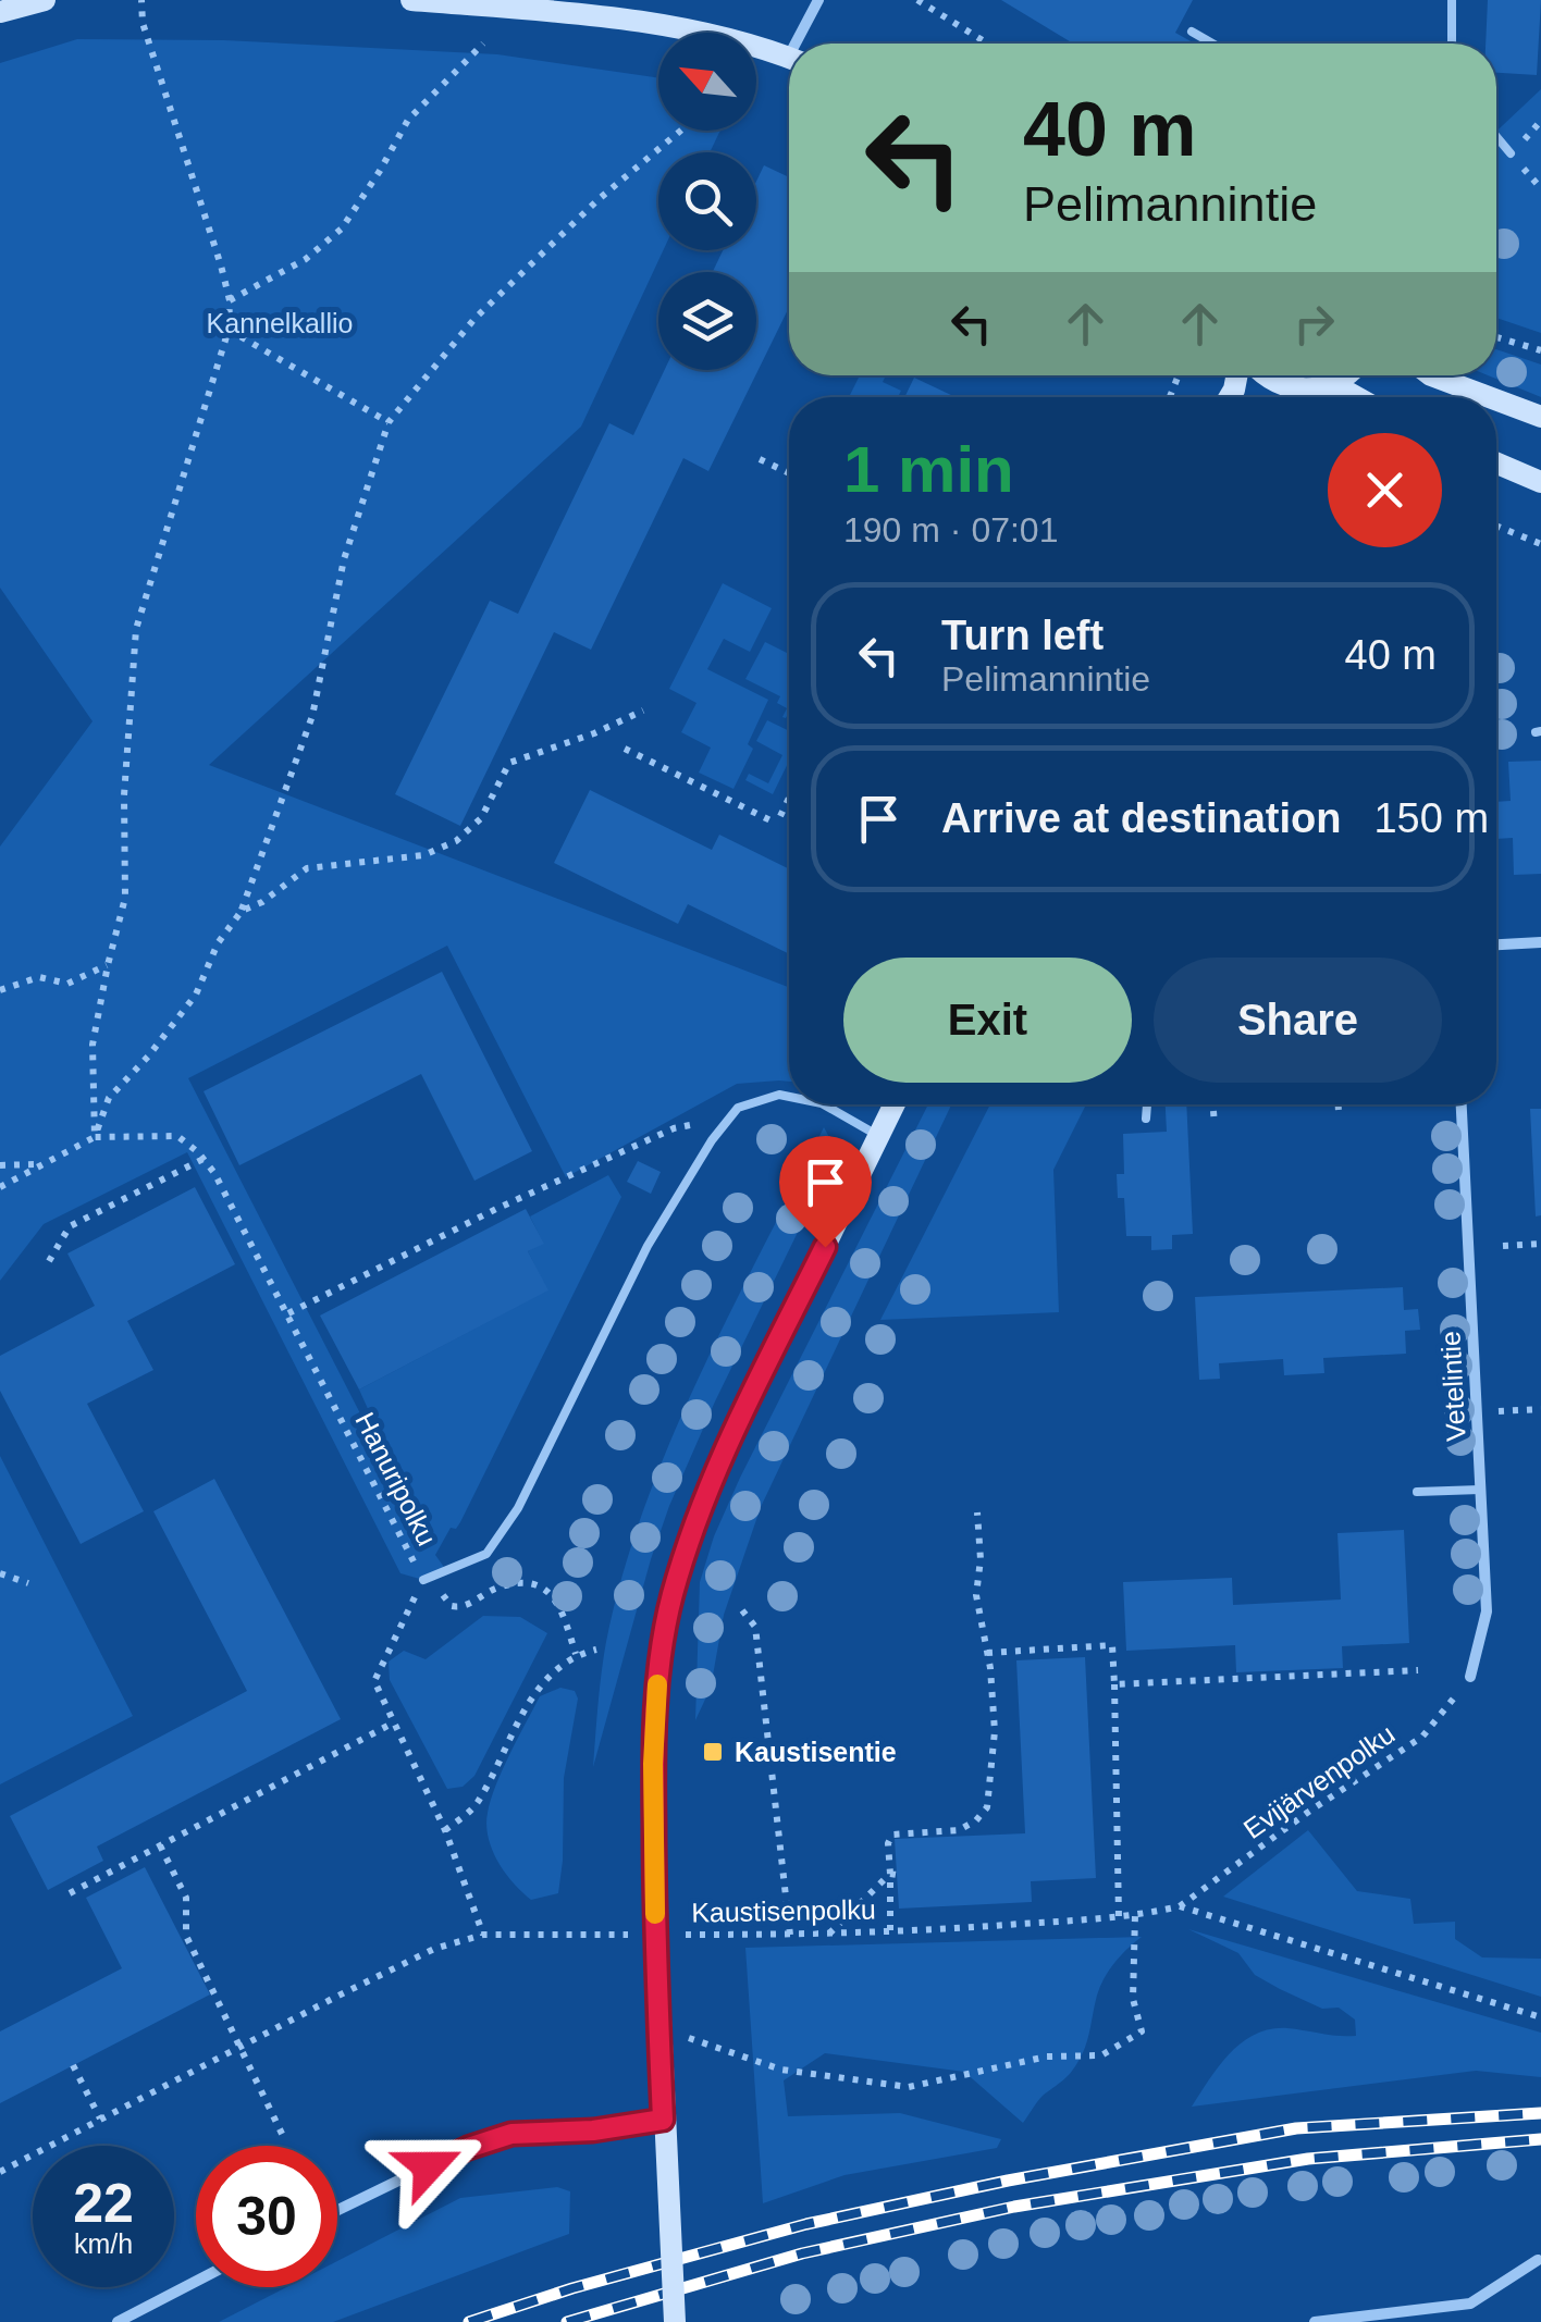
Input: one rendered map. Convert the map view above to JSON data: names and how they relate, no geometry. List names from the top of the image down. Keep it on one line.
{"streets":{"street":["Vetelintie"],"path":["Hanuripolku","Evijärvenpolku","Kaustisenpolku"]},"crossings":[["Vetelintie","Evijärvenpolku"],["Evijärvenpolku","Kaustisenpolku"]],"parks":["Kannelkallio"],"places":{"transit":["Kaustisentie"]},"north":"top left","page":{"turn":["40 m","Pelimannintie"],"heading":["1 min","190 m · 07:01"],"list":[{"name":"Turn left","note":"Pelimannintie","value":"40 m"},{"name":"Arrive at destination","value":"150 m"}],"buttons":["Exit","Share"],"speed":"22 km/h","limit":"30"}}
